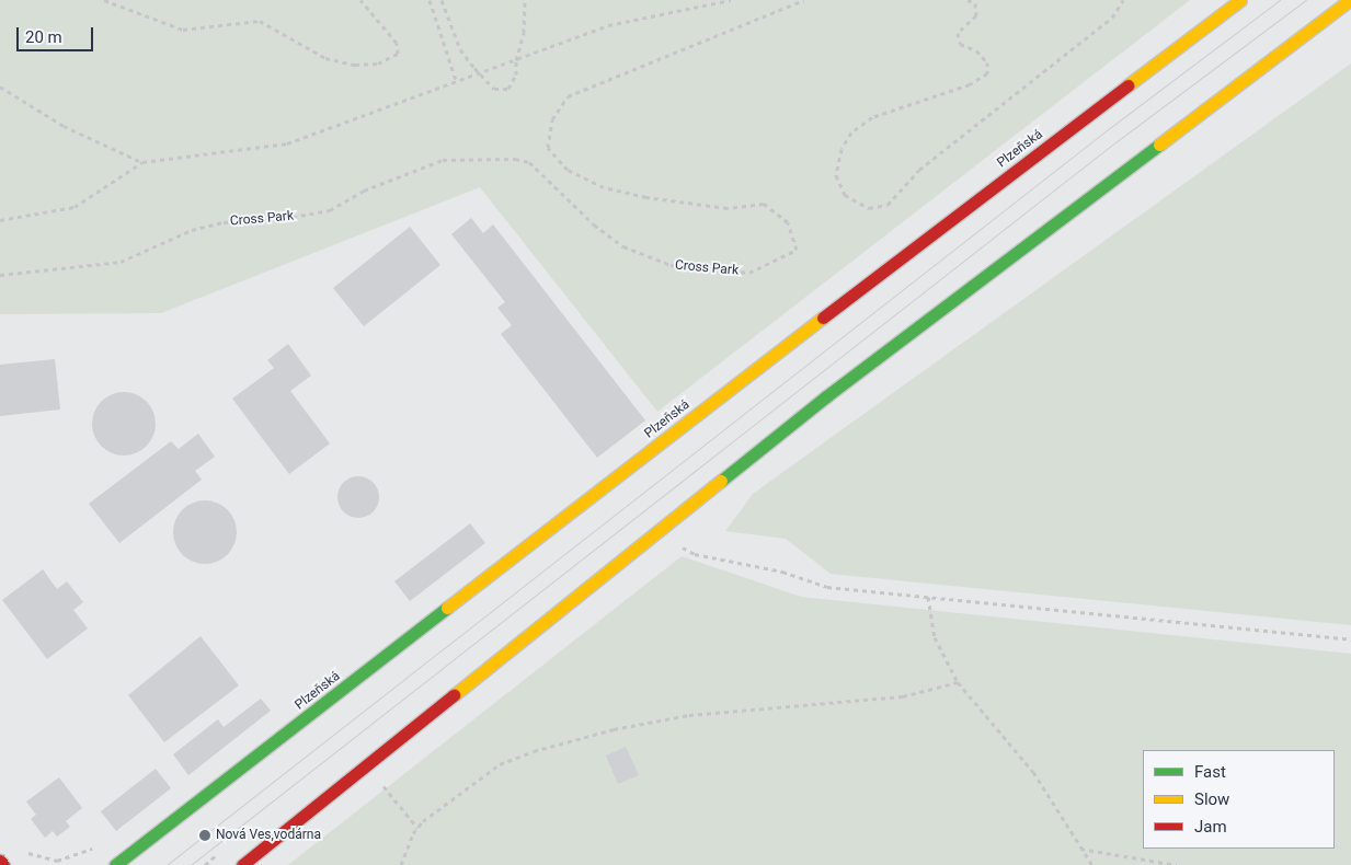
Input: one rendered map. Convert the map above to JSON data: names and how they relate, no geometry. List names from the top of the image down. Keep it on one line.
{"streets":{"main road":["Plzeňská"],"path":["Cross Park"]},"places":["Nová Ves,vodárna"],"legend":["Fast","Slow","Jam"],"scale_bar":"20 m"}
